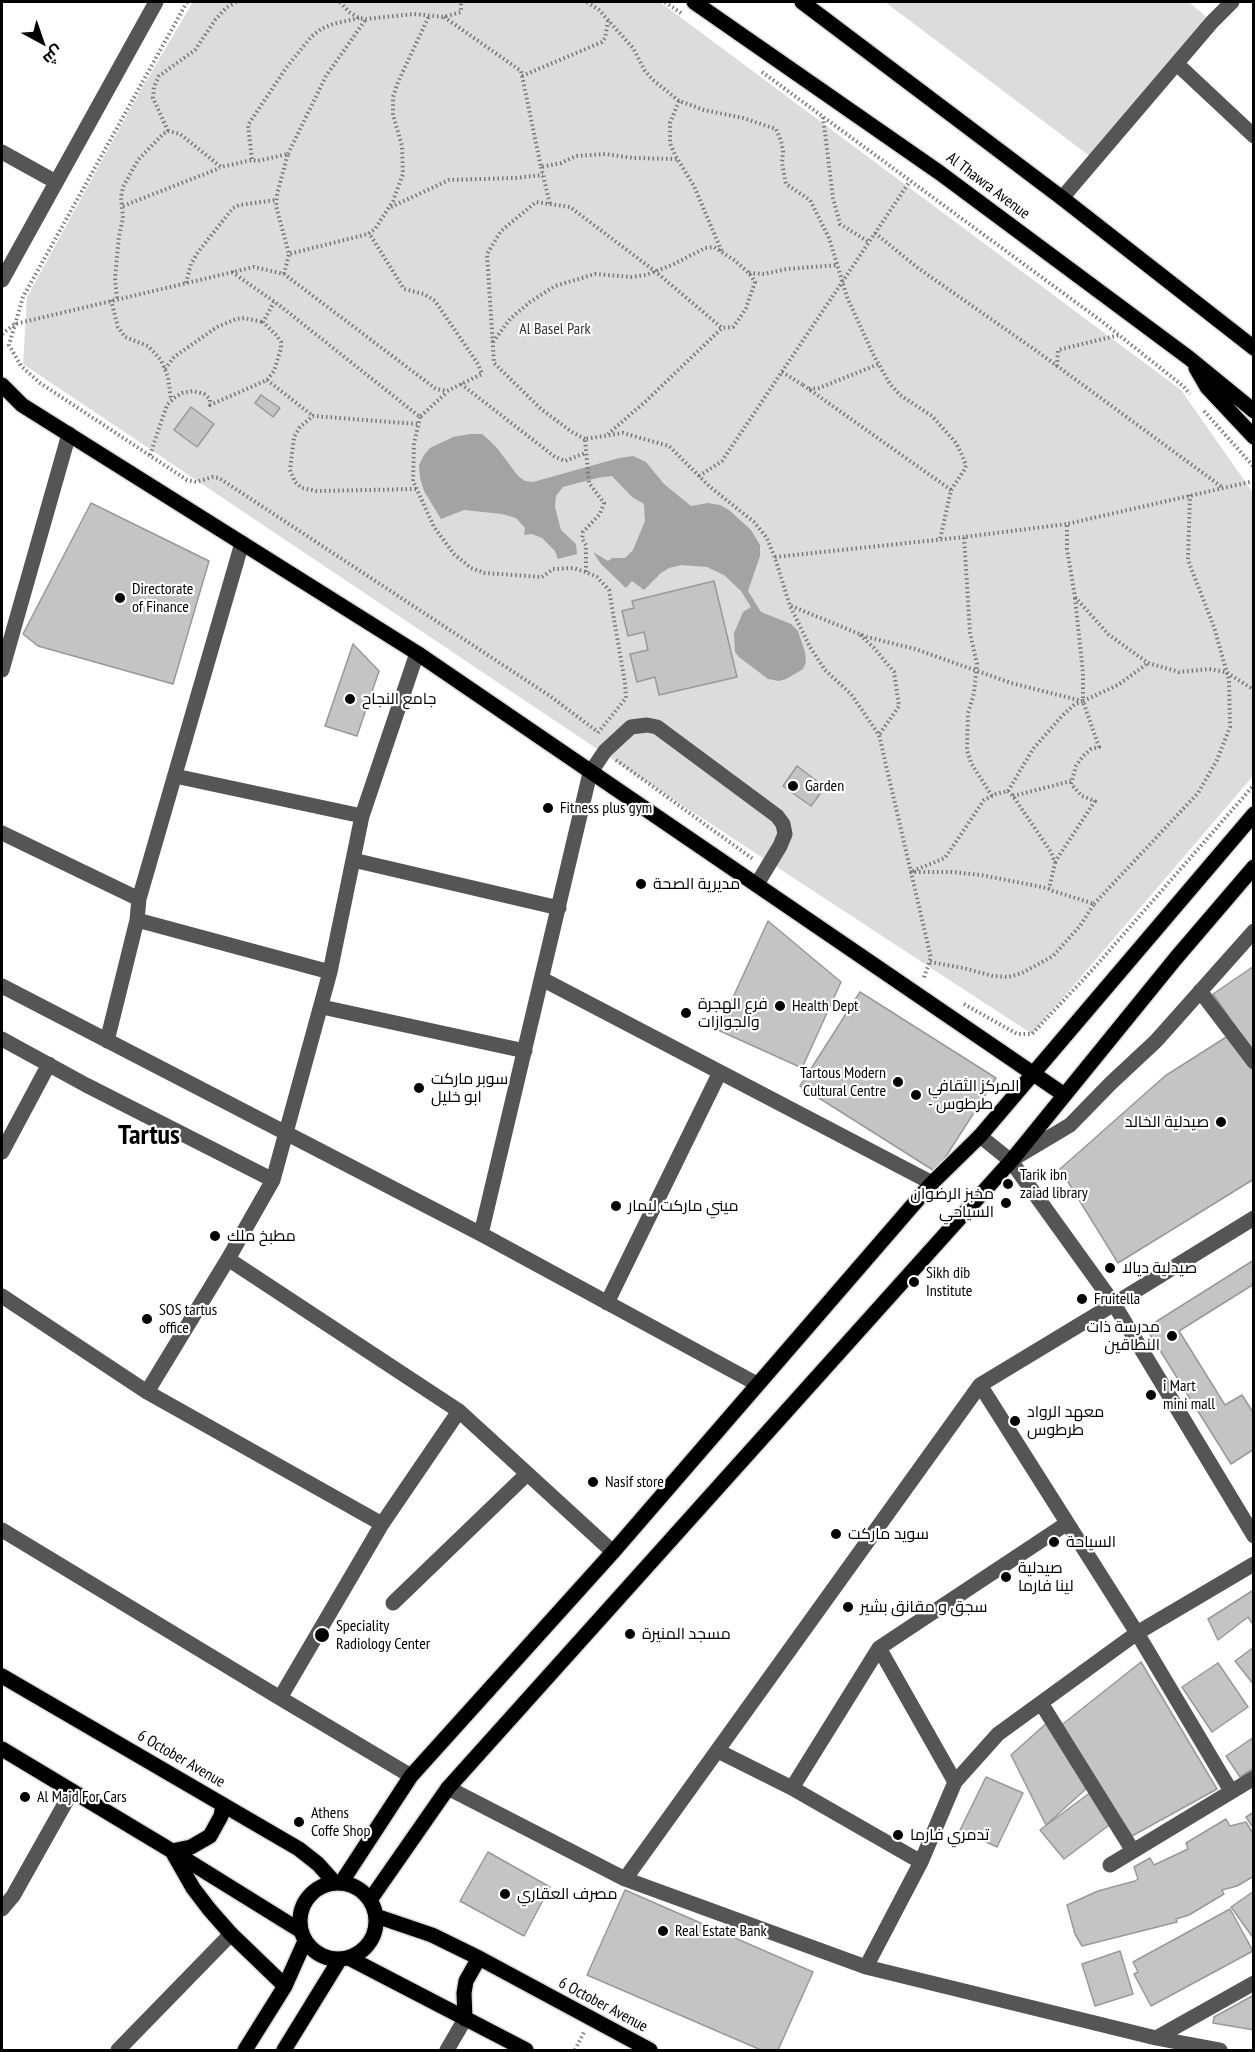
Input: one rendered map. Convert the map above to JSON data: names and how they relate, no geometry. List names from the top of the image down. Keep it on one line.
{"streets":{"main road":["Al Thawra Avenue","6 October Avenue"]},"districts":["Tartus"],"parks":["Al Basel Park"],"places":["Directorate of Finance","جامع النجاح","Garden","Fitness plus gym","مديرية الصحة","Health Dept","فرع الهجرة والجوازات","Tartous Modern Cultural Centre","سوبر ماركت ابو خليل","المركز الثقافي - طرطوس","صيدلية الخالد","Tarik ibn zaiad library","مخبز الرضوان السياحي","ميني ماركت ليمار","مطبخ ملك","صيدلية ديالا","Sikh dib Institute","Fruitella","SOS tartus office","مدرسة ذات النطاقين","i Mart mini mall","معهد الرواد طرطوس","Nasif store","سويد ماركت","السياحة","صيدلية لينا فارما","سجق و مقانق بشير","مسجد المنيرة","Speciality Radiology Center","Al Majd For Cars","Athens Coffe Shop","تدمري فارما","مصرف العقاري","Real Estate Bank"],"north":"bottom right"}
